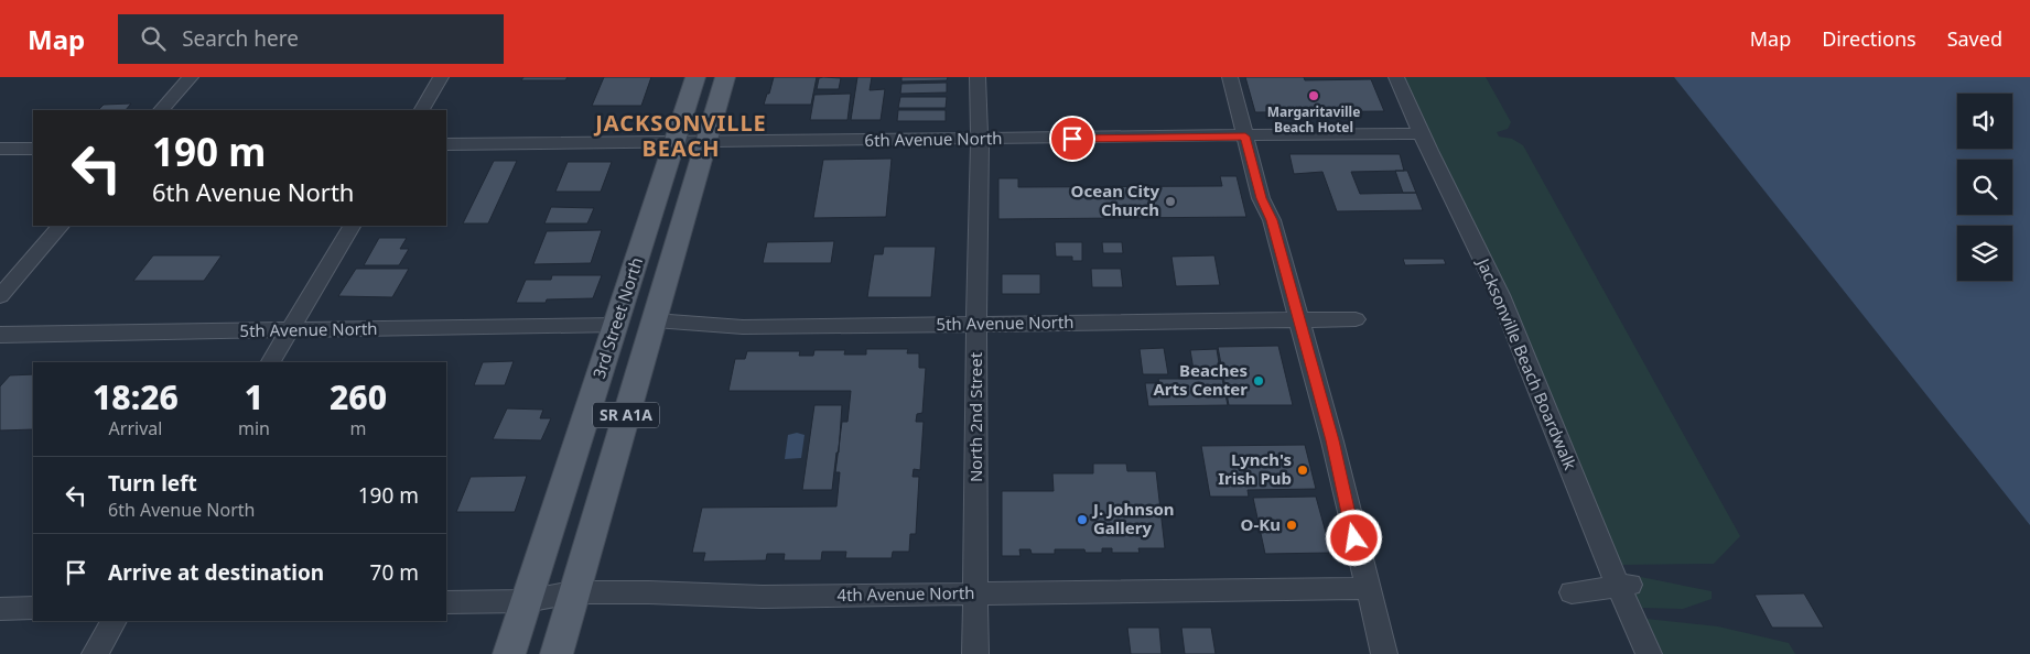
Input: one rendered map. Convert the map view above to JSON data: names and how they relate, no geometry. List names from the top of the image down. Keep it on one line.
{"streets":{"main road":["3rd Street North","SR A1A"],"street":["6th Avenue North","5th Avenue North","Jacksonville Beach Boardwalk","North 2nd Street","4th Avenue North"]},"crossings":[["6th Avenue North","3rd Street North"],["6th Avenue North","Jacksonville Beach Boardwalk"],["6th Avenue North","North 2nd Street"],["3rd Street North","5th Avenue North"],["3rd Street North","4th Avenue North"],["5th Avenue North","North 2nd Street"],["North 2nd Street","4th Avenue North"]],"districts":["JACKSONVILLE BEACH"],"places":["Margaritaville Beach Hotel","Ocean City Church","Beaches Arts Center","Lynch's Irish Pub","J. Johnson Gallery","O-Ku"],"page":{"header":"Map","search":"Search here","nav":["Map","Directions","Saved"],"turn":["190 m","6th Avenue North"],"eta":["18:26","Arrival","1","min","260","m"],"list":[{"name":"Turn left","note":"6th Avenue North","value":"190 m"},{"name":"Arrive at destination","value":"70 m"}]}}
